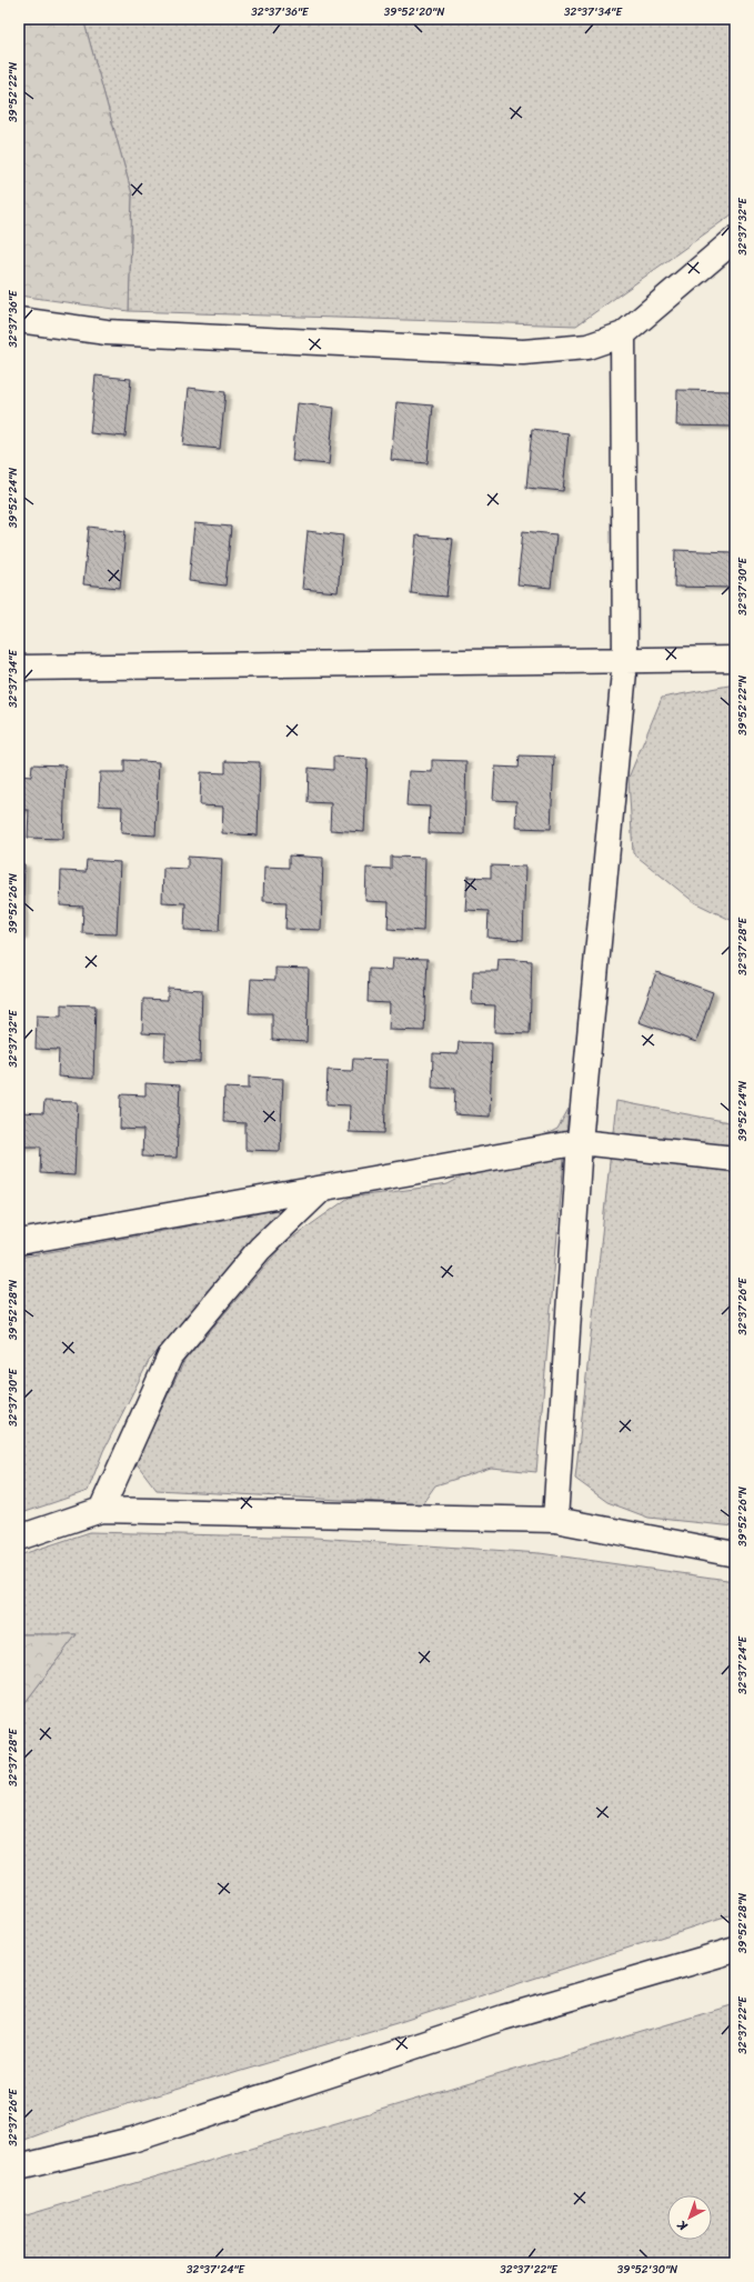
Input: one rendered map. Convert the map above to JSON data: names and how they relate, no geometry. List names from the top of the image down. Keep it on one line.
{"north":"bottom left","coordinates":["32°37'36\"E","39°52'20\"N","32°37'34\"E","39°52'22\"N","32°37'32\"E","39°52'24\"N","32°37'30\"E","39°52'26\"N","32°37'28\"E","32°37'26\"E","39°52'28\"N","32°37'24\"E","32°37'22\"E","39°52'30\"N"]}
